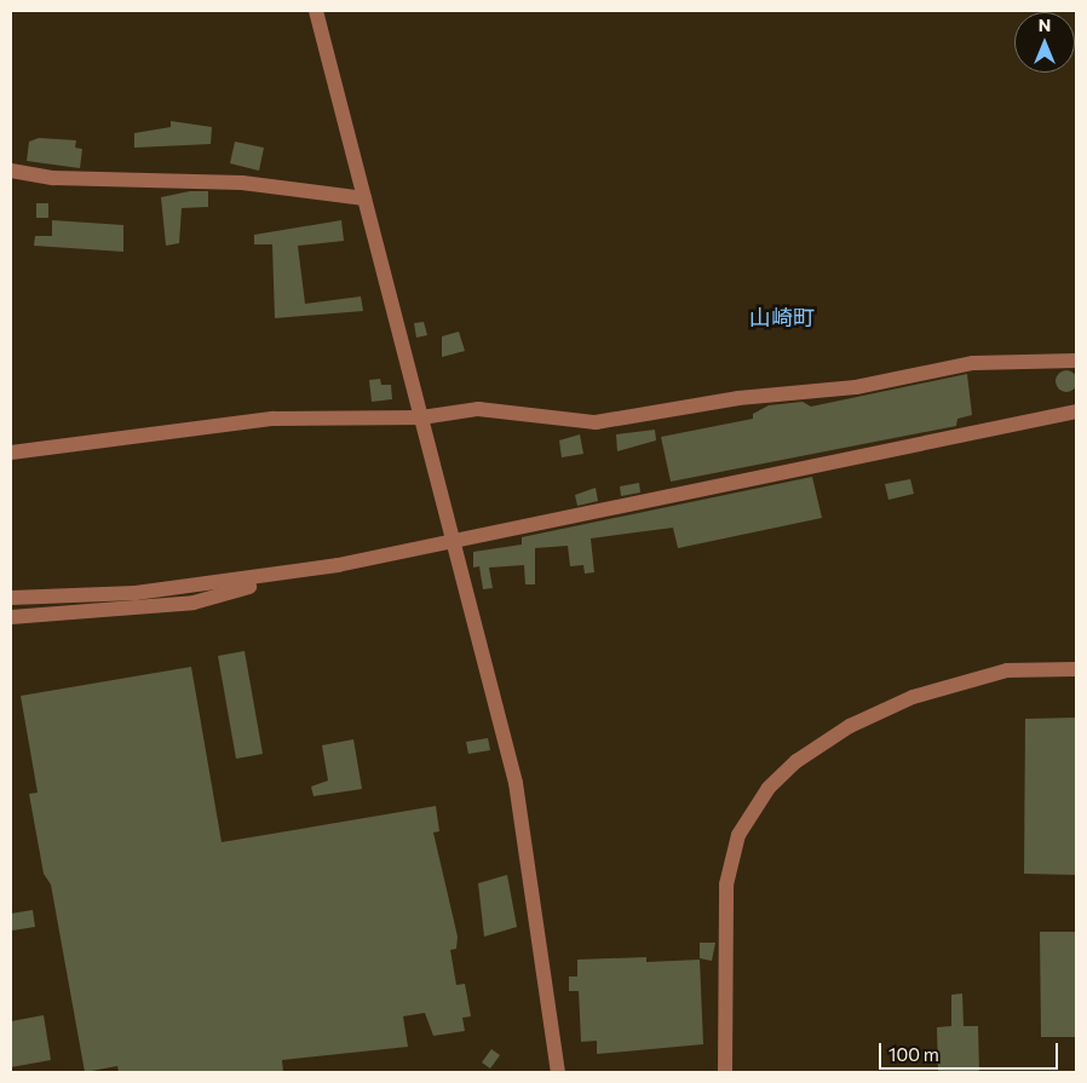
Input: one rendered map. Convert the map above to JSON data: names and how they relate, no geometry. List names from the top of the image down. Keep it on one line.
{"districts":["山崎町"],"scale_bar":"100 m","north":"top"}
